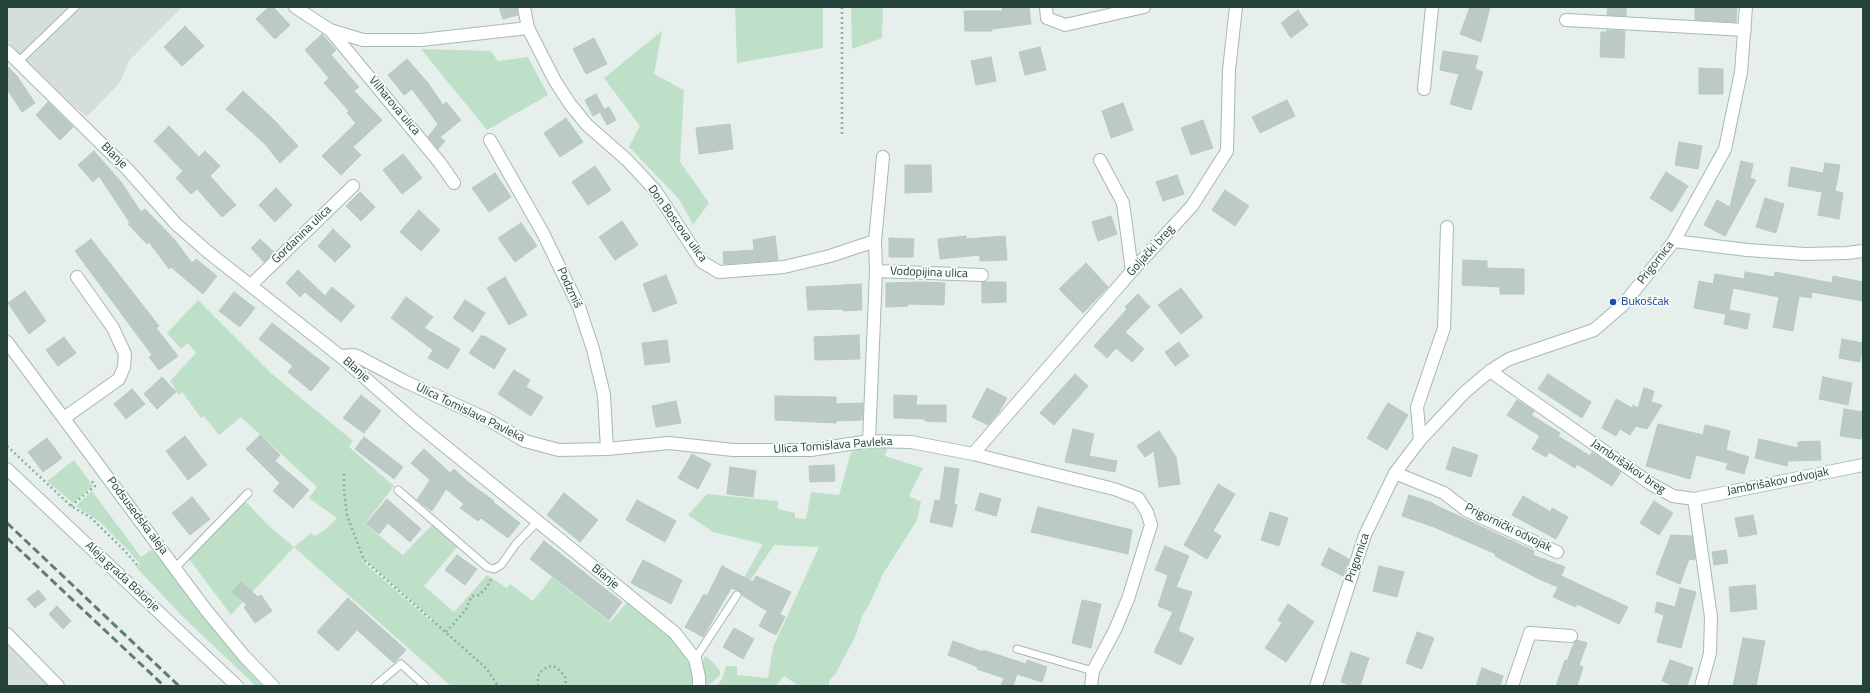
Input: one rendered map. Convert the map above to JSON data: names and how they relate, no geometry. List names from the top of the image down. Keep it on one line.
{"streets":{"street":["Vilharova ulica","Blanje","Don Boscova ulica","Gordanina ulica","Goljački breg","Prigornica","Vodopijina ulica","Podzmiš","Ulica Tomislava Pavleka","Jambrišakov breg","Jambrišakov odvojak","Podsusedska aleja","Prigornički odvojak","Aleja grada Bolonje"]},"crossings":[["Blanje","Gordanina ulica"],["Blanje","Ulica Tomislava Pavleka"],["Goljački breg","Ulica Tomislava Pavleka"],["Prigornica","Jambrišakov breg"],["Prigornica","Prigornički odvojak"],["Podzmiš","Ulica Tomislava Pavleka"],["Jambrišakov breg","Jambrišakov odvojak"]],"places":["Bukoščak"]}
